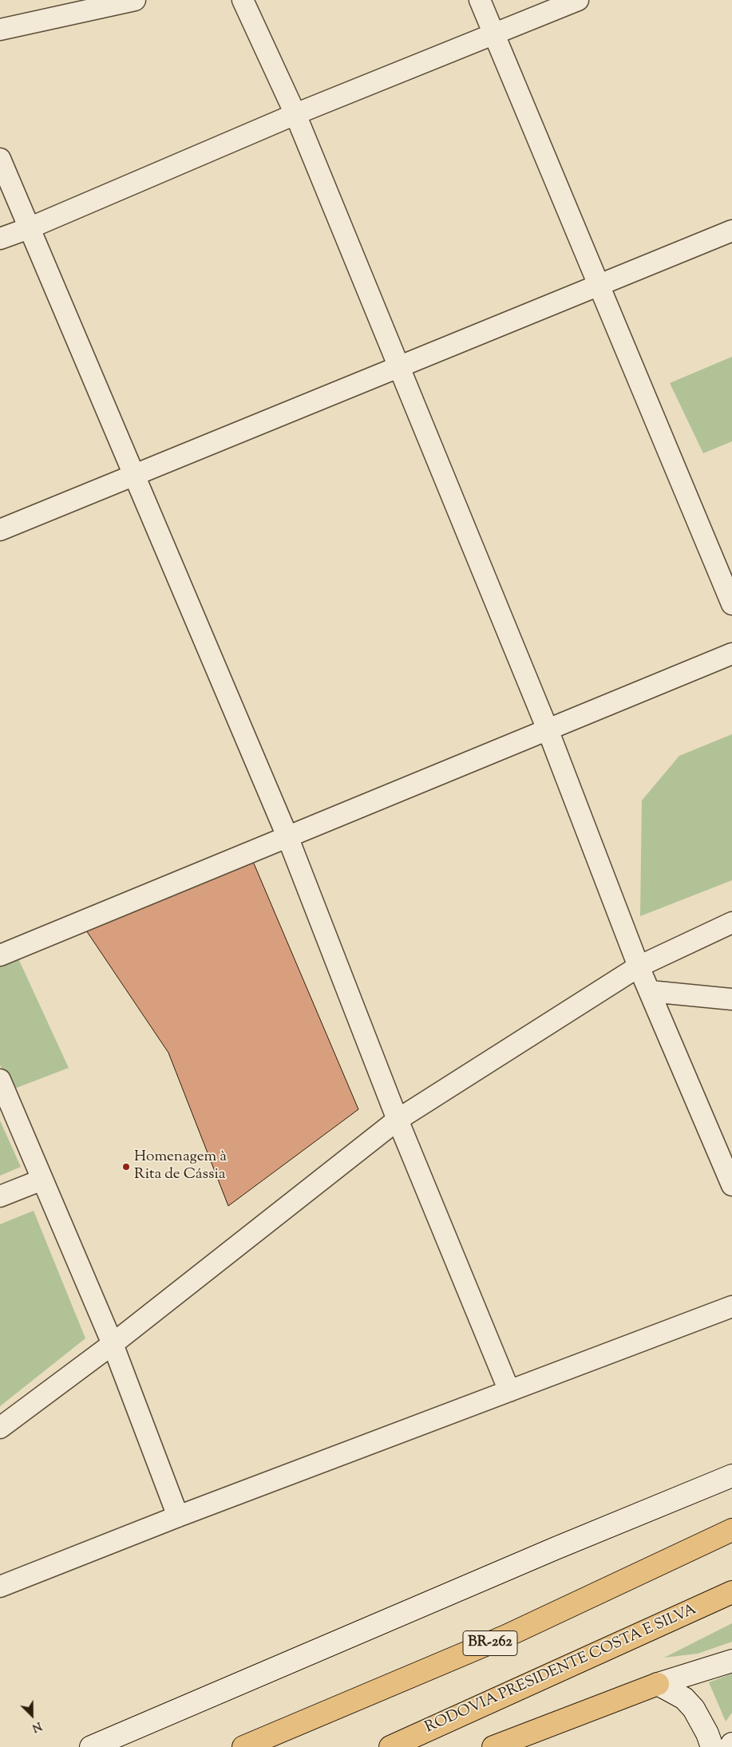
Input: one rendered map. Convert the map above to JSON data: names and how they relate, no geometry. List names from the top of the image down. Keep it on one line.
{"streets":{"highway":["BR-262","RODOVIA PRESIDENTE COSTA E SILVA"]},"places":["Homenagem à Rita de Cássia"],"north":"bottom right"}
